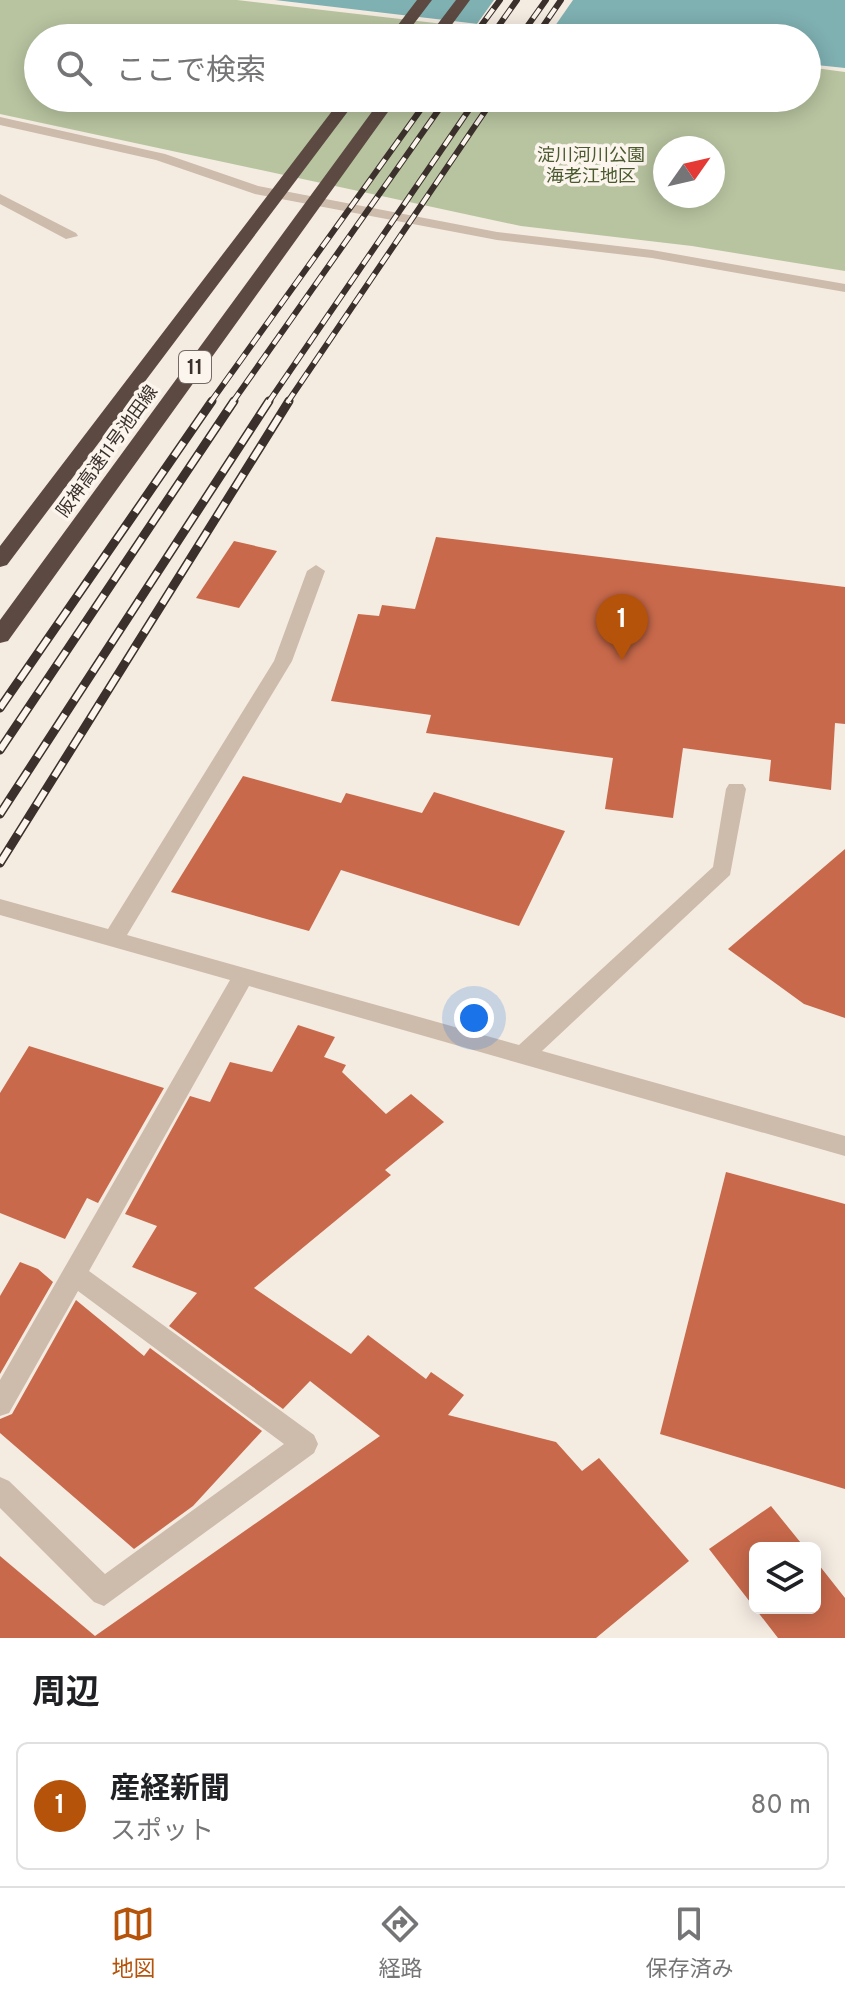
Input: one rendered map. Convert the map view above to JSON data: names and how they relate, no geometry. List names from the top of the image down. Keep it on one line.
{"streets":{"highway":["11","阪神高速11号池田線"]},"parks":["淀川河川公園 海老江地区"],"north":"top right","page":{"search":"ここで検索","pins":"1","heading":"周辺","list":[{"mark":"1","name":"産経新聞","note":"スポット","value":"80 m"}],"nav":["地図","経路","保存済み"]}}
